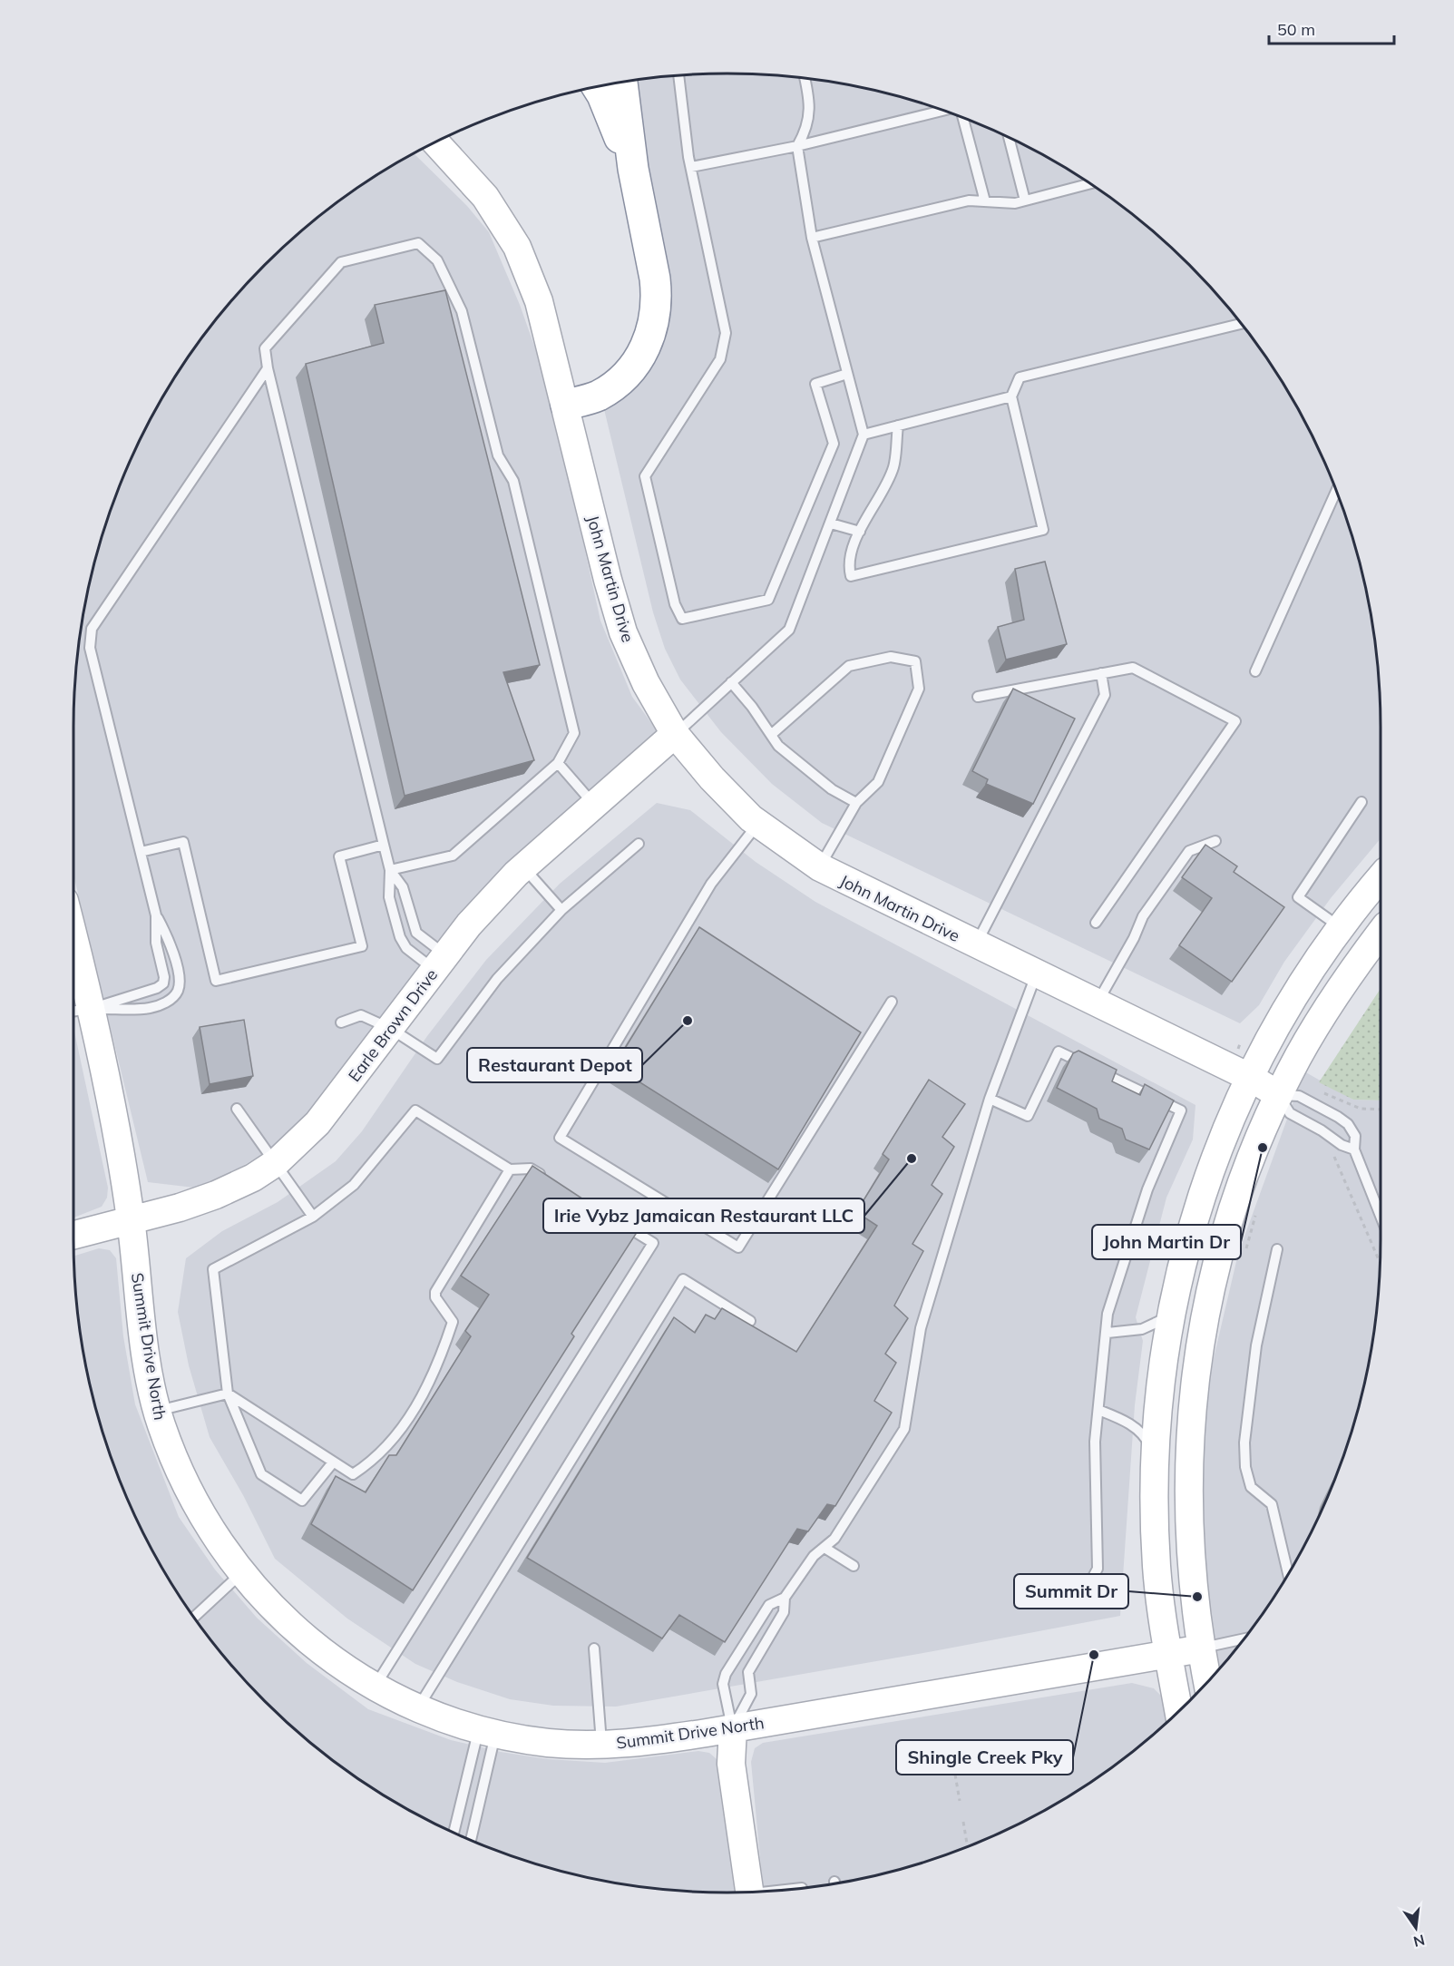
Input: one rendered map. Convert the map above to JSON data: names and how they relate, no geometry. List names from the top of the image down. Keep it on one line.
{"streets":{"street":["John Martin Drive","Earle Brown Drive","Summit Drive North"]},"crossings":[["John Martin Drive","Earle Brown Drive"],["Earle Brown Drive","Summit Drive North"]],"places":["Restaurant Depot","John Martin Dr","Irie Vybz Jamaican Restaurant LLC","Summit Dr","Shingle Creek Pky"],"scale_bar":"50 m","north":"bottom"}
